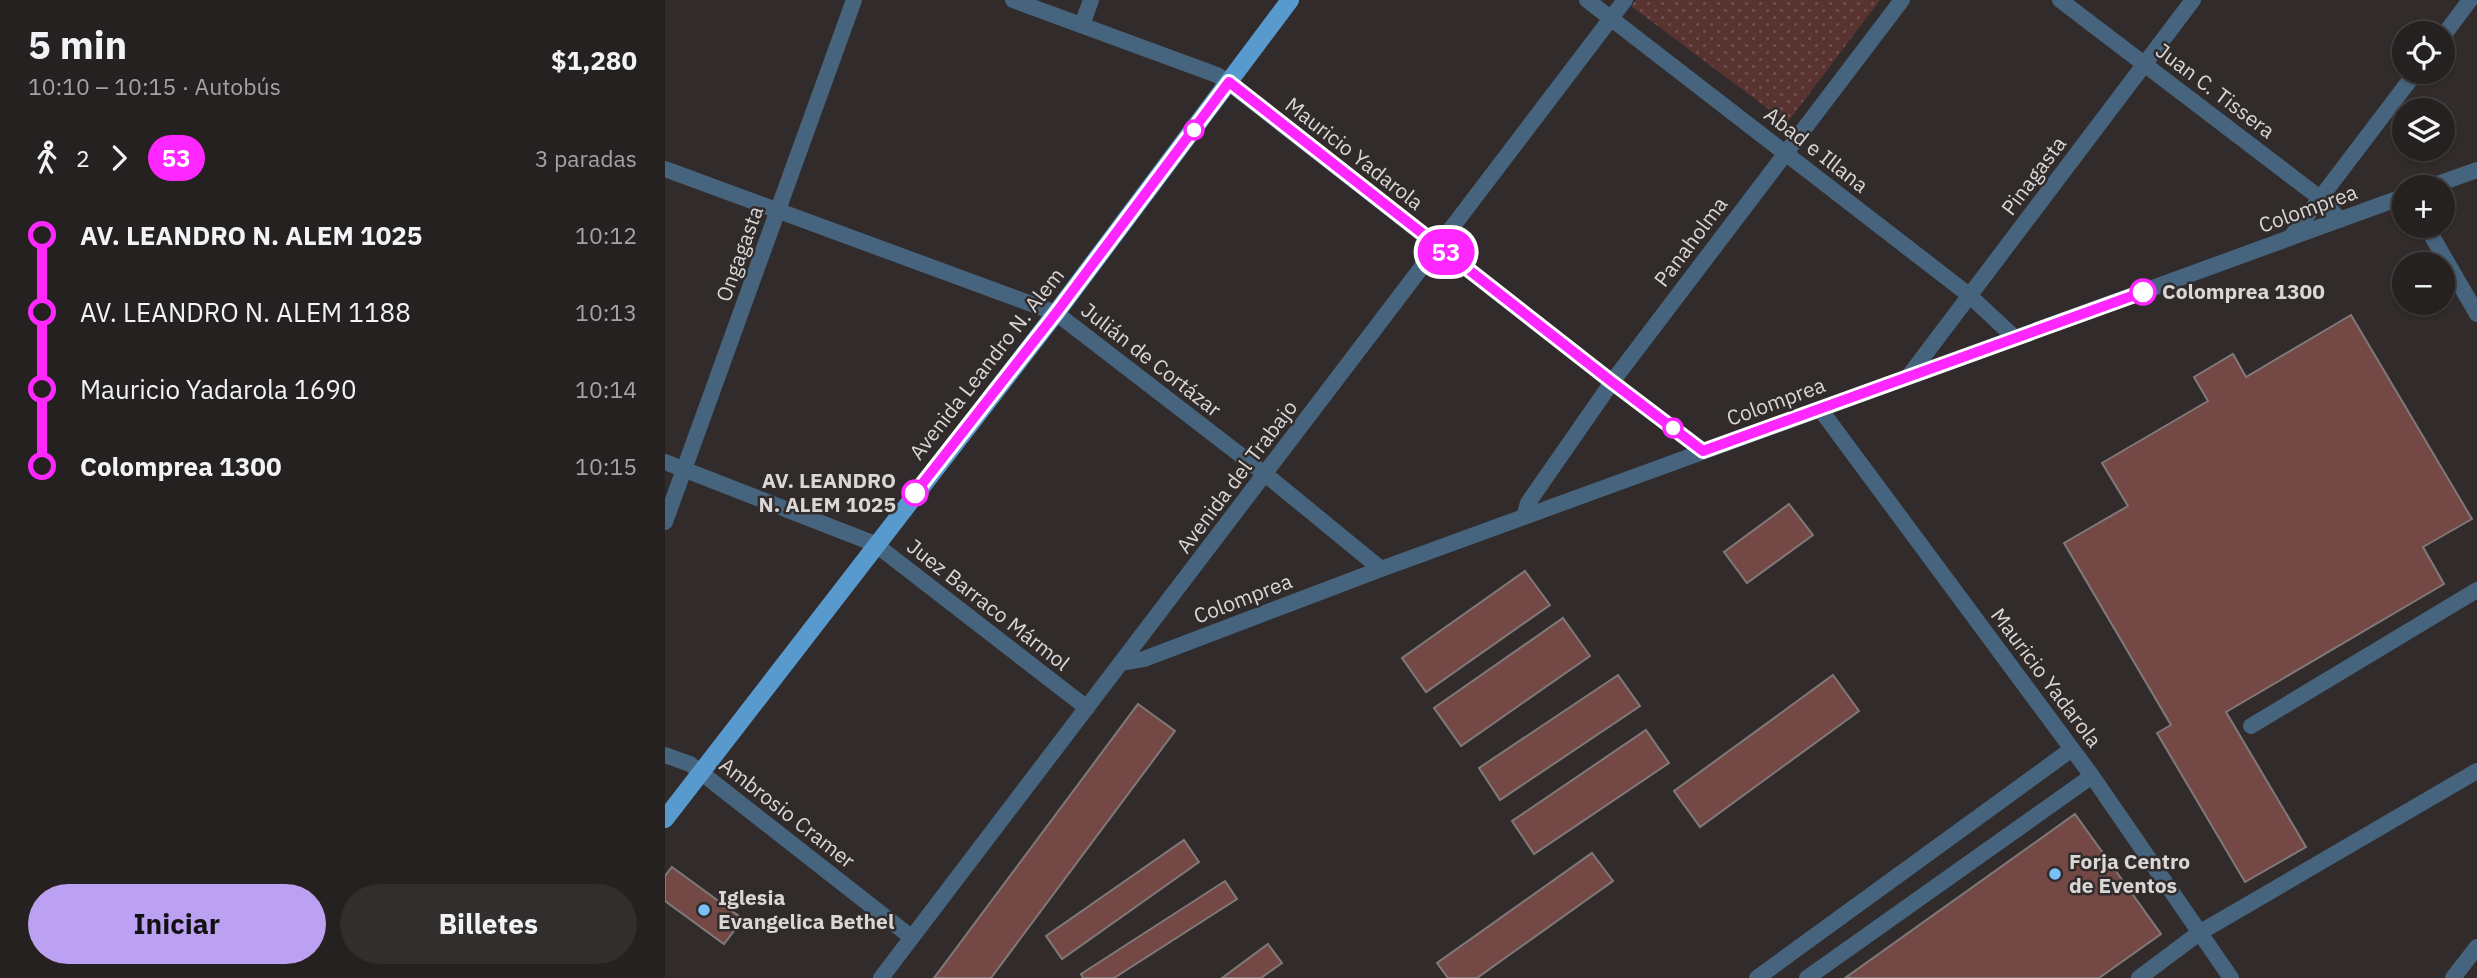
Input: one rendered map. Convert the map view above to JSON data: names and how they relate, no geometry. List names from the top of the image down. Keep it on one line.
{"streets":{"main road":["Avenida Leandro N. Alem"],"street":["Juan C. Tissera","Abad e Illana","Mauricio Yadarola","Pinagasta","Colomprea","Panaholma","Ongagasta","Julián de Cortázar","Avenida del Trabajo","Juez Barraco Mármol","Ambrosio Cramer"]},"crossings":[["Juan C. Tissera","Pinagasta"],["Juan C. Tissera","Colomprea"],["Abad e Illana","Pinagasta"],["Abad e Illana","Colomprea"],["Abad e Illana","Panaholma"],["Abad e Illana","Avenida del Trabajo"],["Mauricio Yadarola","Colomprea"],["Mauricio Yadarola","Panaholma"],["Mauricio Yadarola","Avenida Leandro N. Alem"],["Mauricio Yadarola","Avenida del Trabajo"],["Pinagasta","Colomprea"],["Colomprea","Panaholma"],["Colomprea","Julián de Cortázar"],["Colomprea","Avenida del Trabajo"],["Ongagasta","Julián de Cortázar"],["Ongagasta","Juez Barraco Mármol"],["Julián de Cortázar","Avenida Leandro N. Alem"],["Julián de Cortázar","Avenida del Trabajo"],["Avenida Leandro N. Alem","Juez Barraco Mármol"],["Avenida Leandro N. Alem","Ambrosio Cramer"],["Avenida del Trabajo","Juez Barraco Mármol"],["Avenida del Trabajo","Ambrosio Cramer"]],"places":["Colomprea 1300","AV. LEANDRO N. ALEM 1025","Forja Centro de Eventos","Iglesia Evangelica Bethel"],"lines":["bus line 53"],"page":{"heading":["5 min","10:10 – 10:15 · Autobús","$1,280"],"on_map":"53","map_buttons":["+","−"],"legs":["2","53","3 paradas"],"list":[{"name":"AV. LEANDRO N. ALEM 1025","value":"10:12"},{"name":"AV. LEANDRO N. ALEM 1188","value":"10:13"},{"name":"Mauricio Yadarola 1690","value":"10:14"},{"name":"Colomprea 1300","value":"10:15"}],"buttons":["Iniciar","Billetes"]}}
